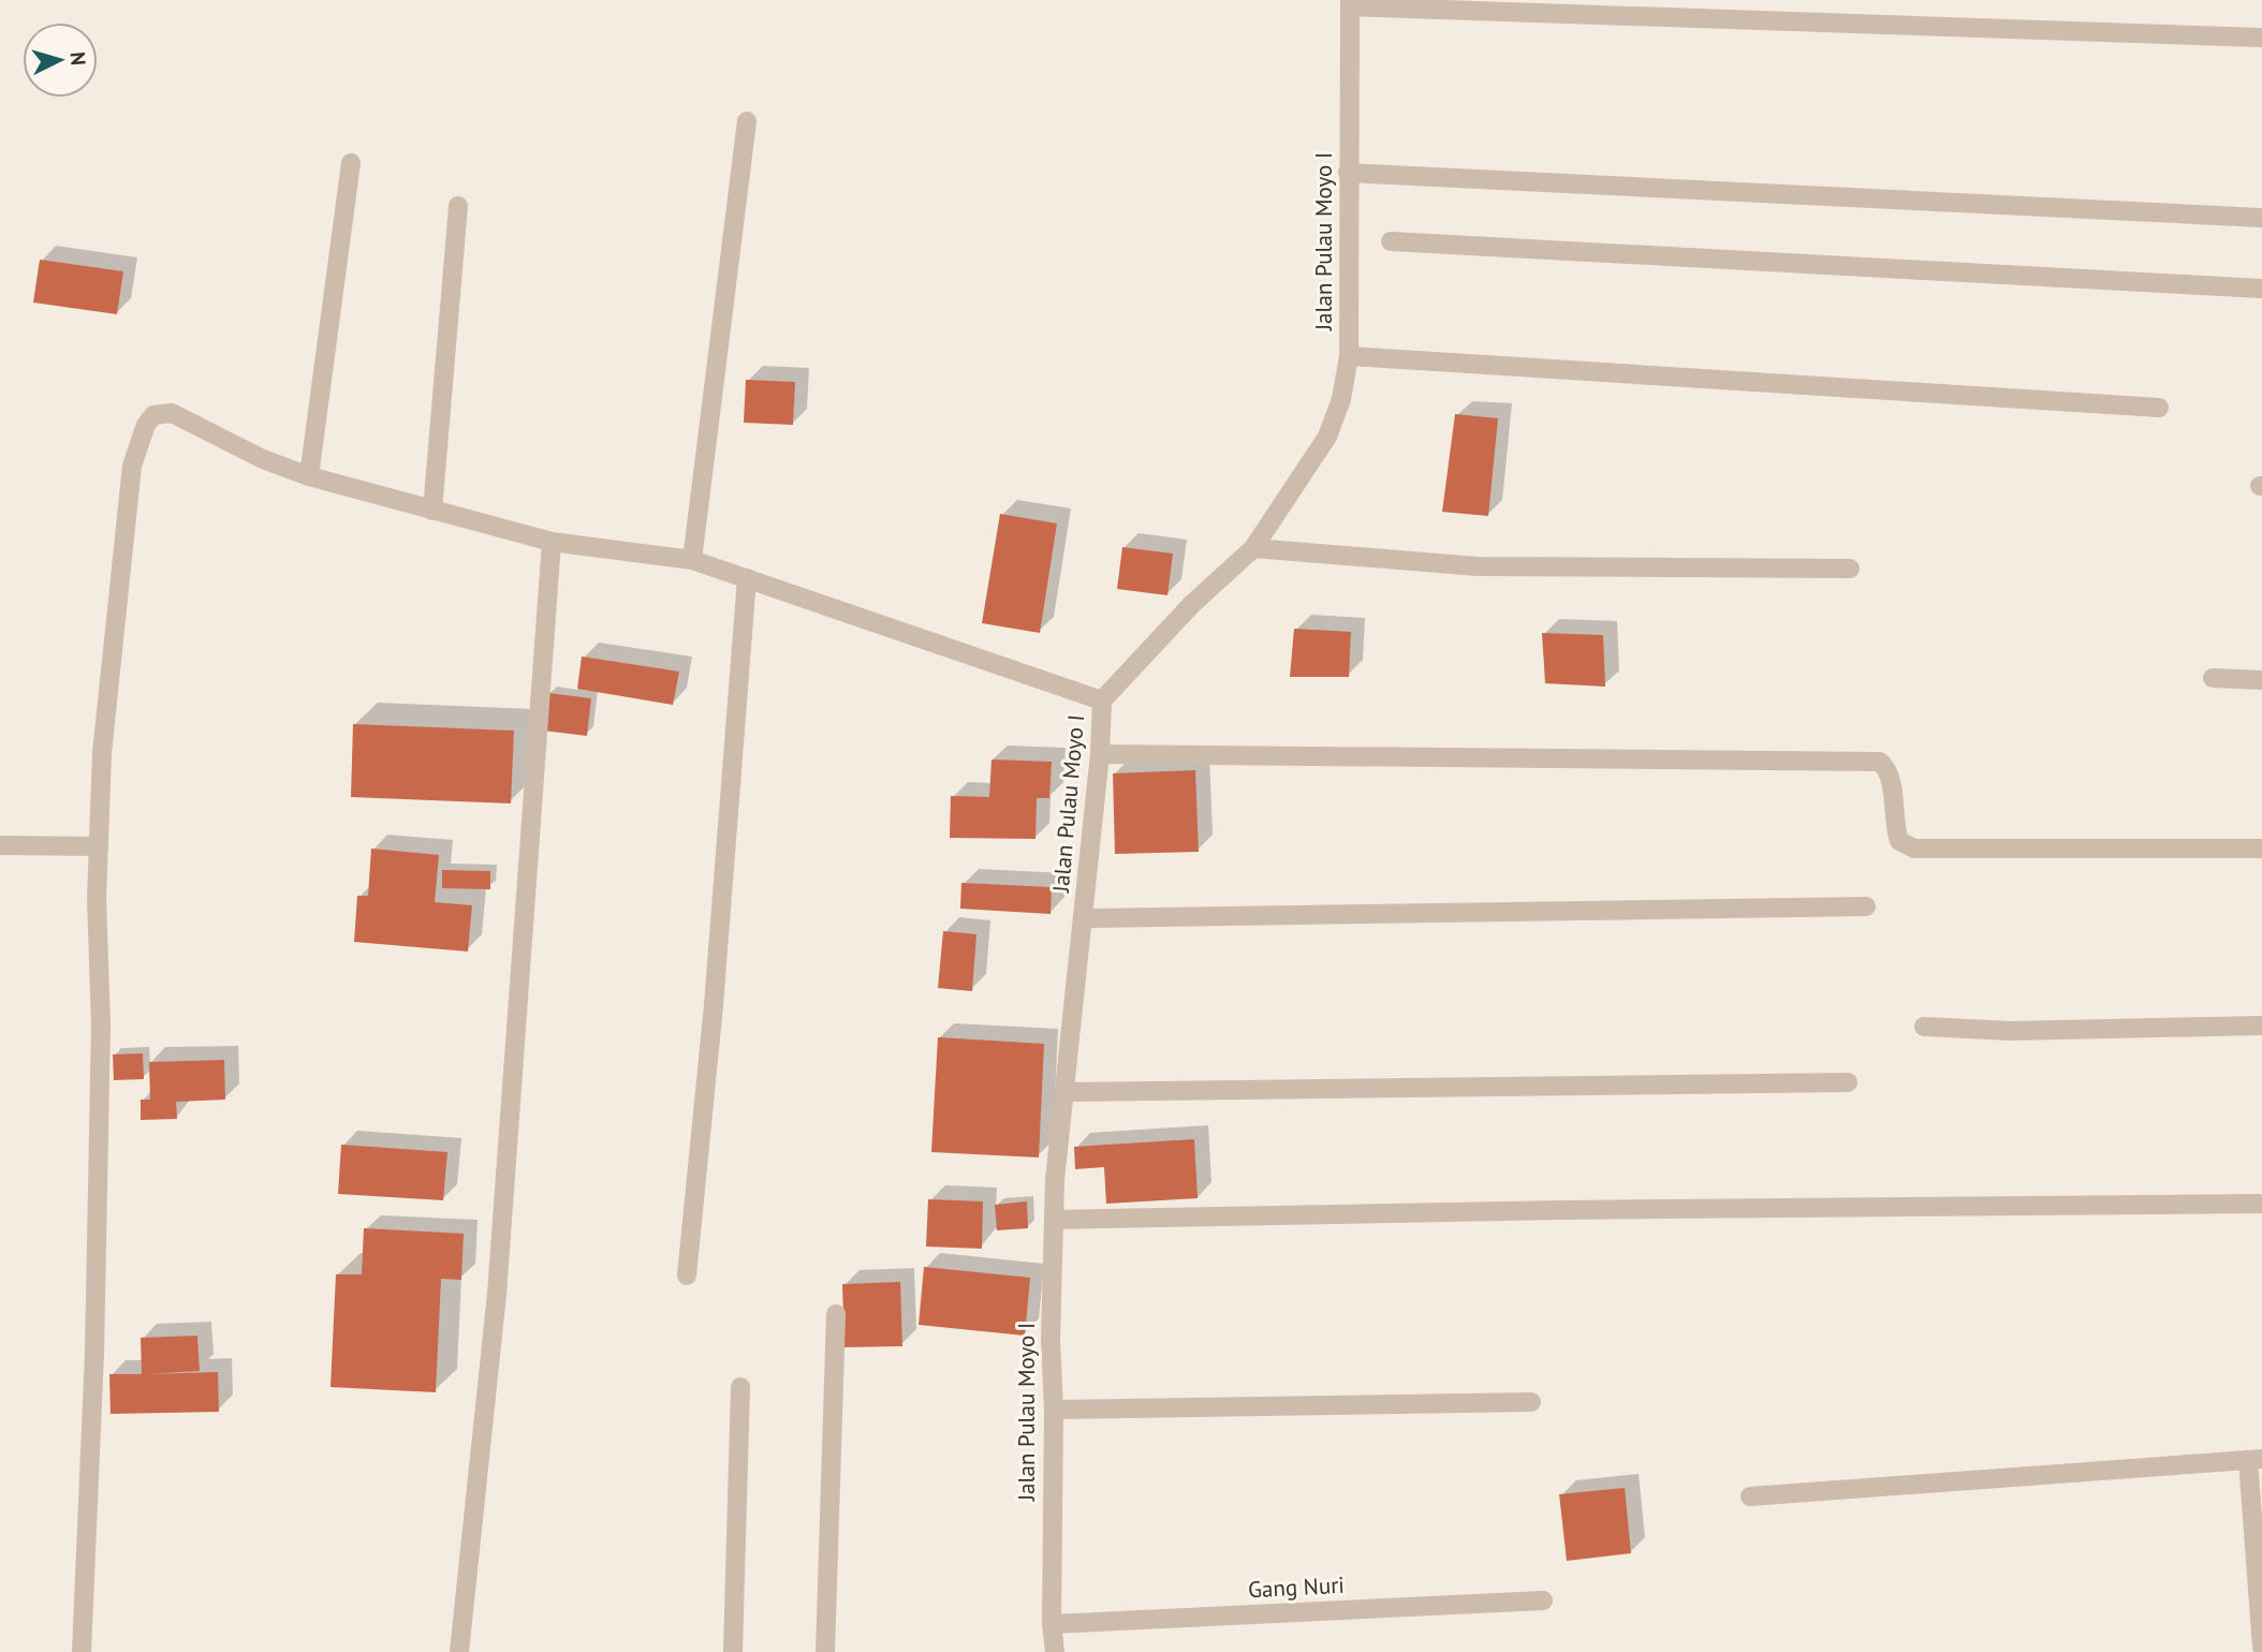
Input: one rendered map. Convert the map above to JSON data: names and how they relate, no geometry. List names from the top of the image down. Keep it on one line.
{"streets":{"street":["Jalan Pulau Moyo I","Gang Nuri"]},"crossings":[["Jalan Pulau Moyo I","Gang Nuri"]],"north":"right"}
